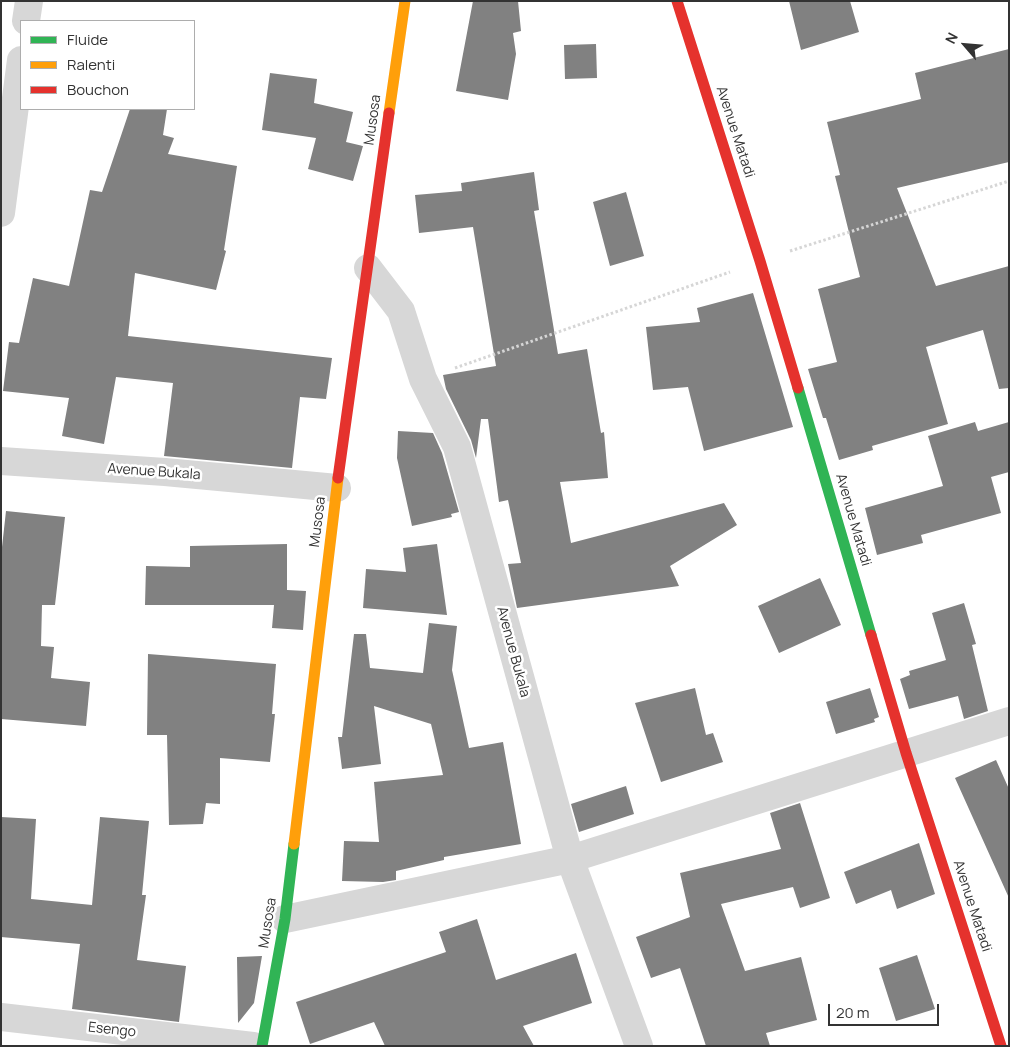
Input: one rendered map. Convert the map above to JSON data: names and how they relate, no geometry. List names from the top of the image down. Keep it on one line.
{"streets":{"street":["Musosa","Avenue Matadi","Avenue Bukala","Esengo"]},"crossings":[["Musosa","Avenue Bukala"]],"legend":["Fluide","Ralenti","Bouchon"],"scale_bar":"20 m","north":"top left"}
